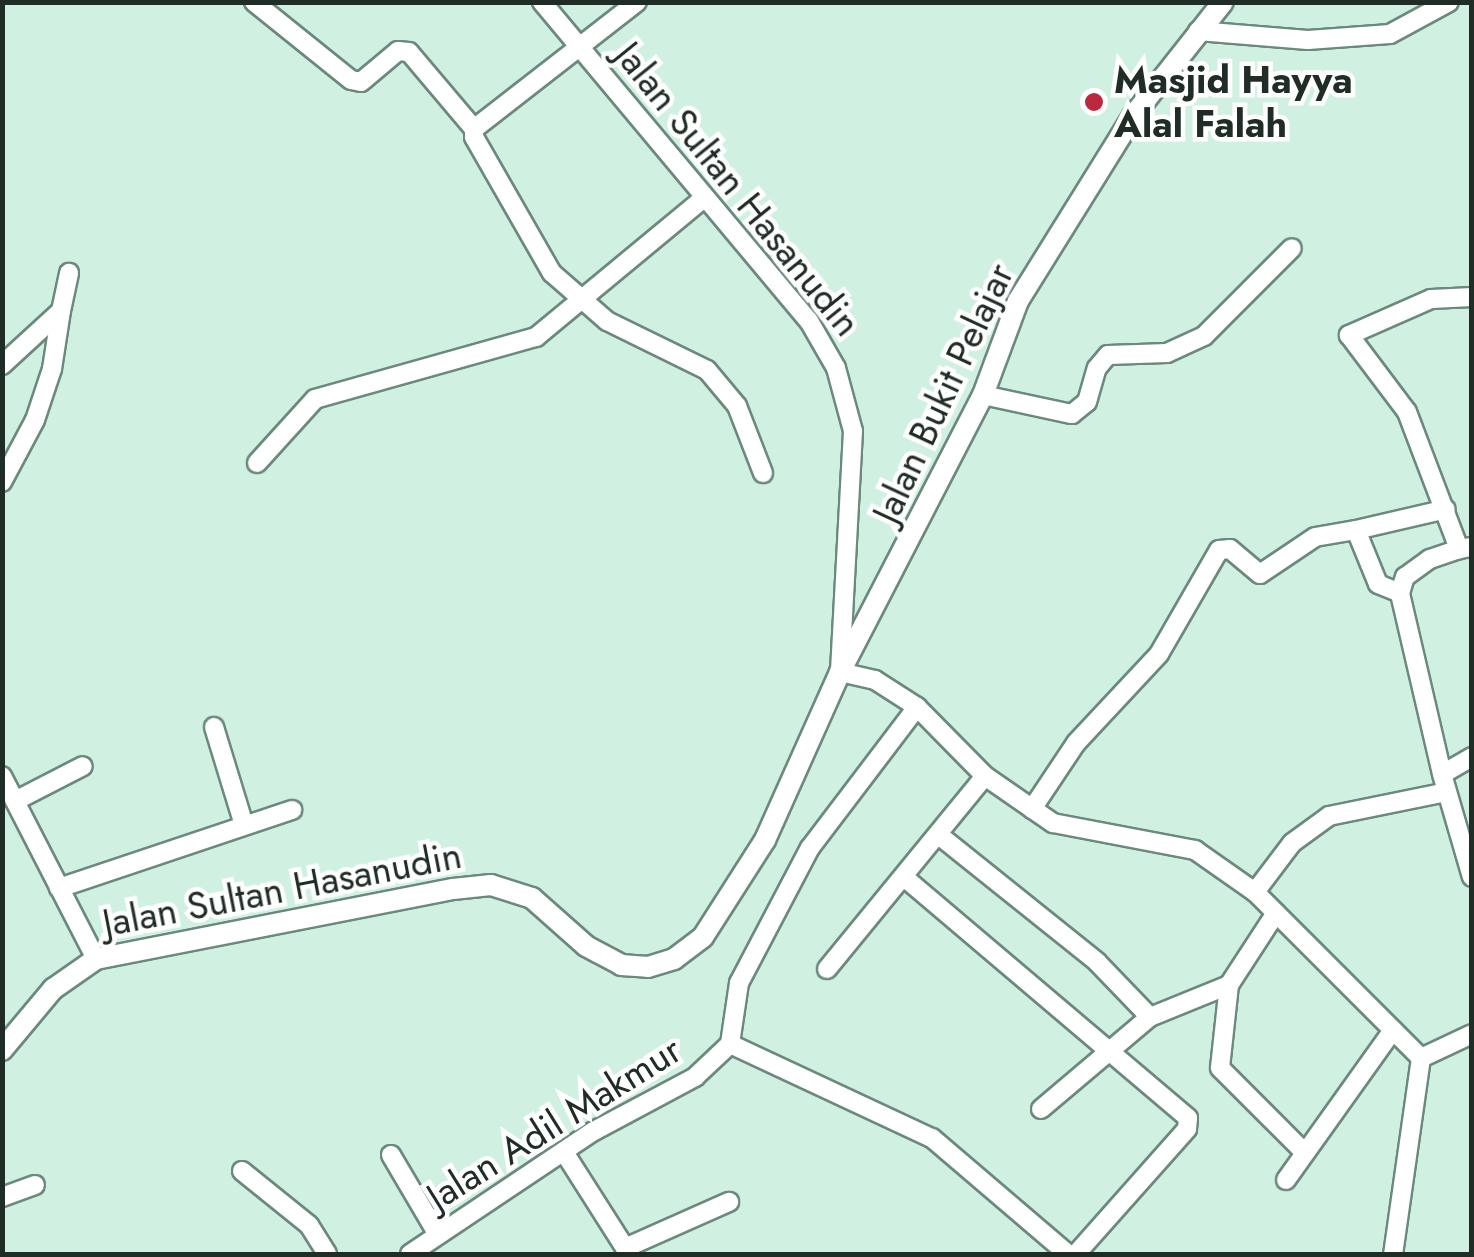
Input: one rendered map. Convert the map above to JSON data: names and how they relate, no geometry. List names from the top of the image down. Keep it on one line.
{"streets":{"street":["Jalan Sultan Hasanudin","Jalan Bukit Pelajar","Jalan Adil Makmur"]},"crossings":[["Jalan Sultan Hasanudin","Jalan Bukit Pelajar"]],"places":["Masjid Hayya Alal Falah"]}
